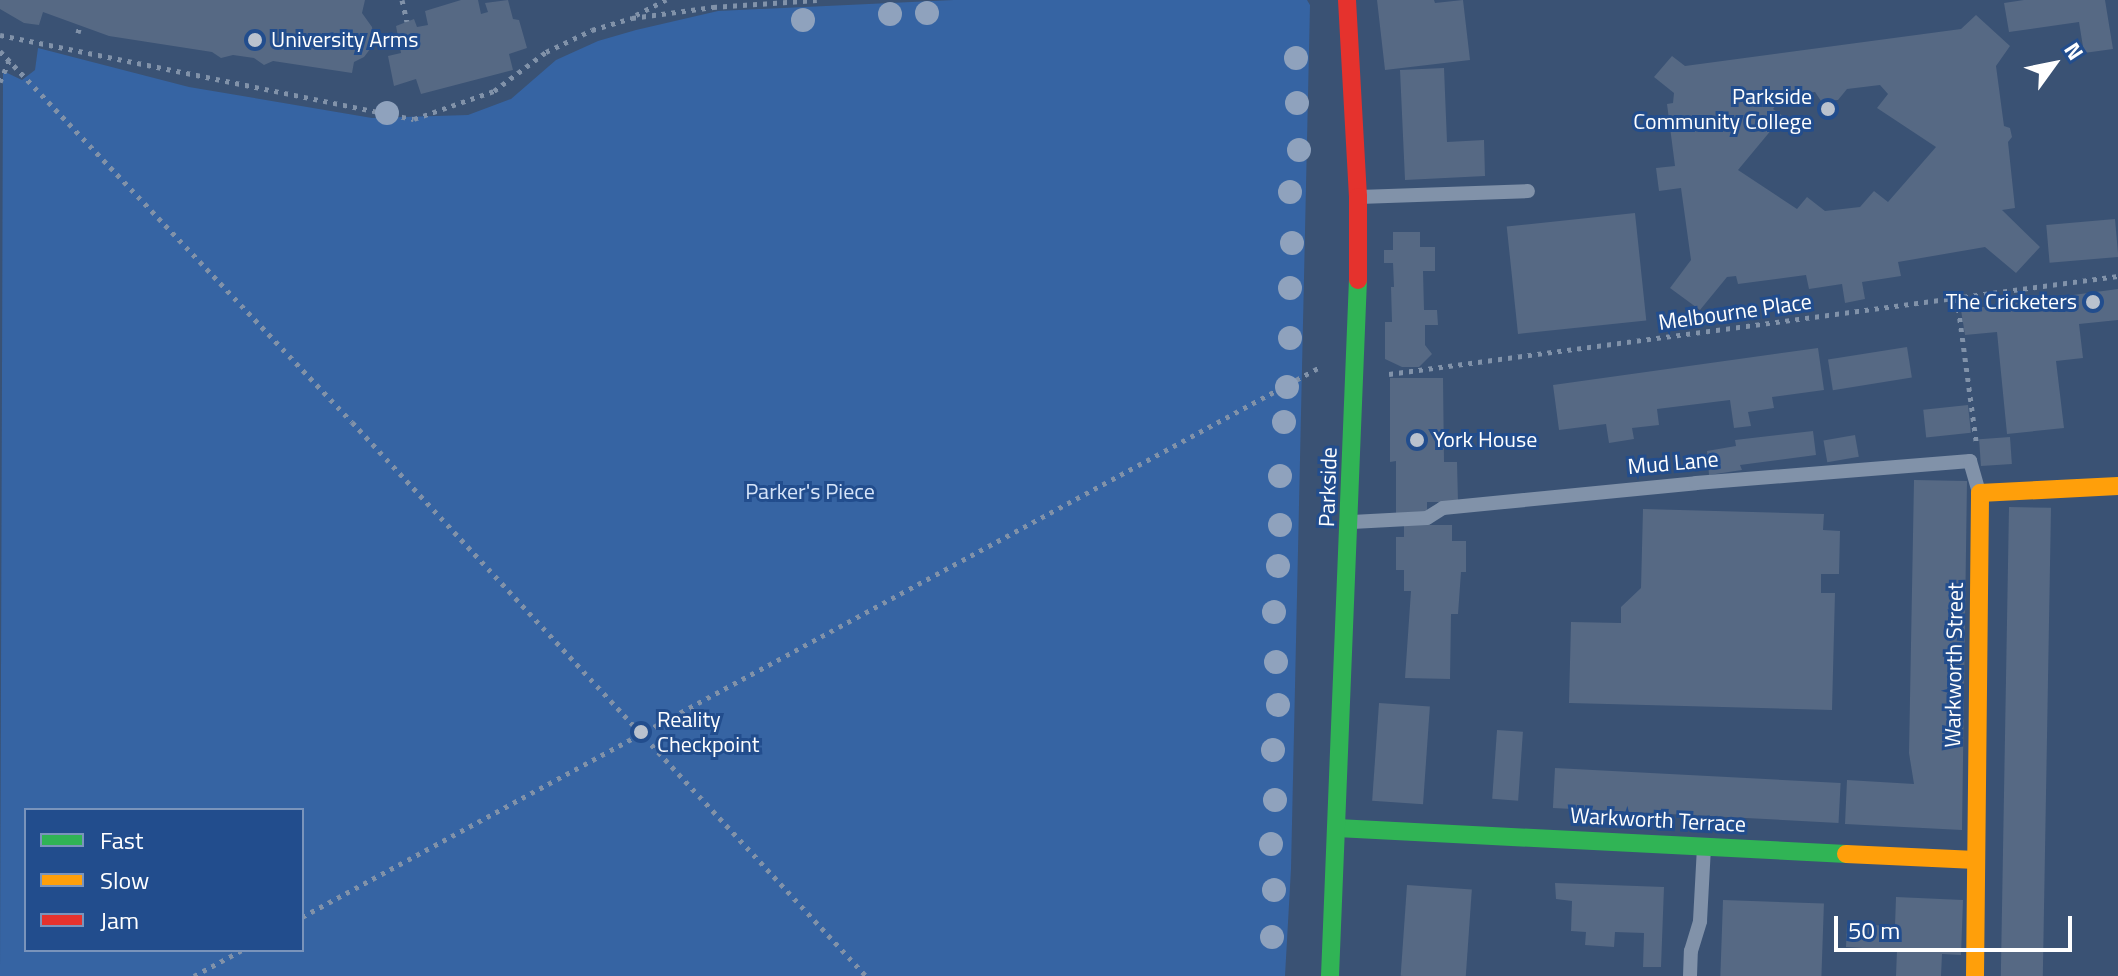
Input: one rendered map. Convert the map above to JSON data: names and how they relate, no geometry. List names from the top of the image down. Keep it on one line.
{"streets":{"street":["Parkside","Warkworth Street","Warkworth Terrace"],"lane":["Mud Lane"],"path":["Melbourne Place"]},"crossings":[["Melbourne Place","Parkside"],["Mud Lane","Parkside"],["Parkside","Warkworth Terrace"],["Warkworth Street","Warkworth Terrace"]],"parks":["Parker's Piece"],"places":["University Arms","Parkside Community College","The Cricketers","York House","Reality Checkpoint"],"legend":["Fast","Slow","Jam"],"scale_bar":"50 m","north":"top right"}
